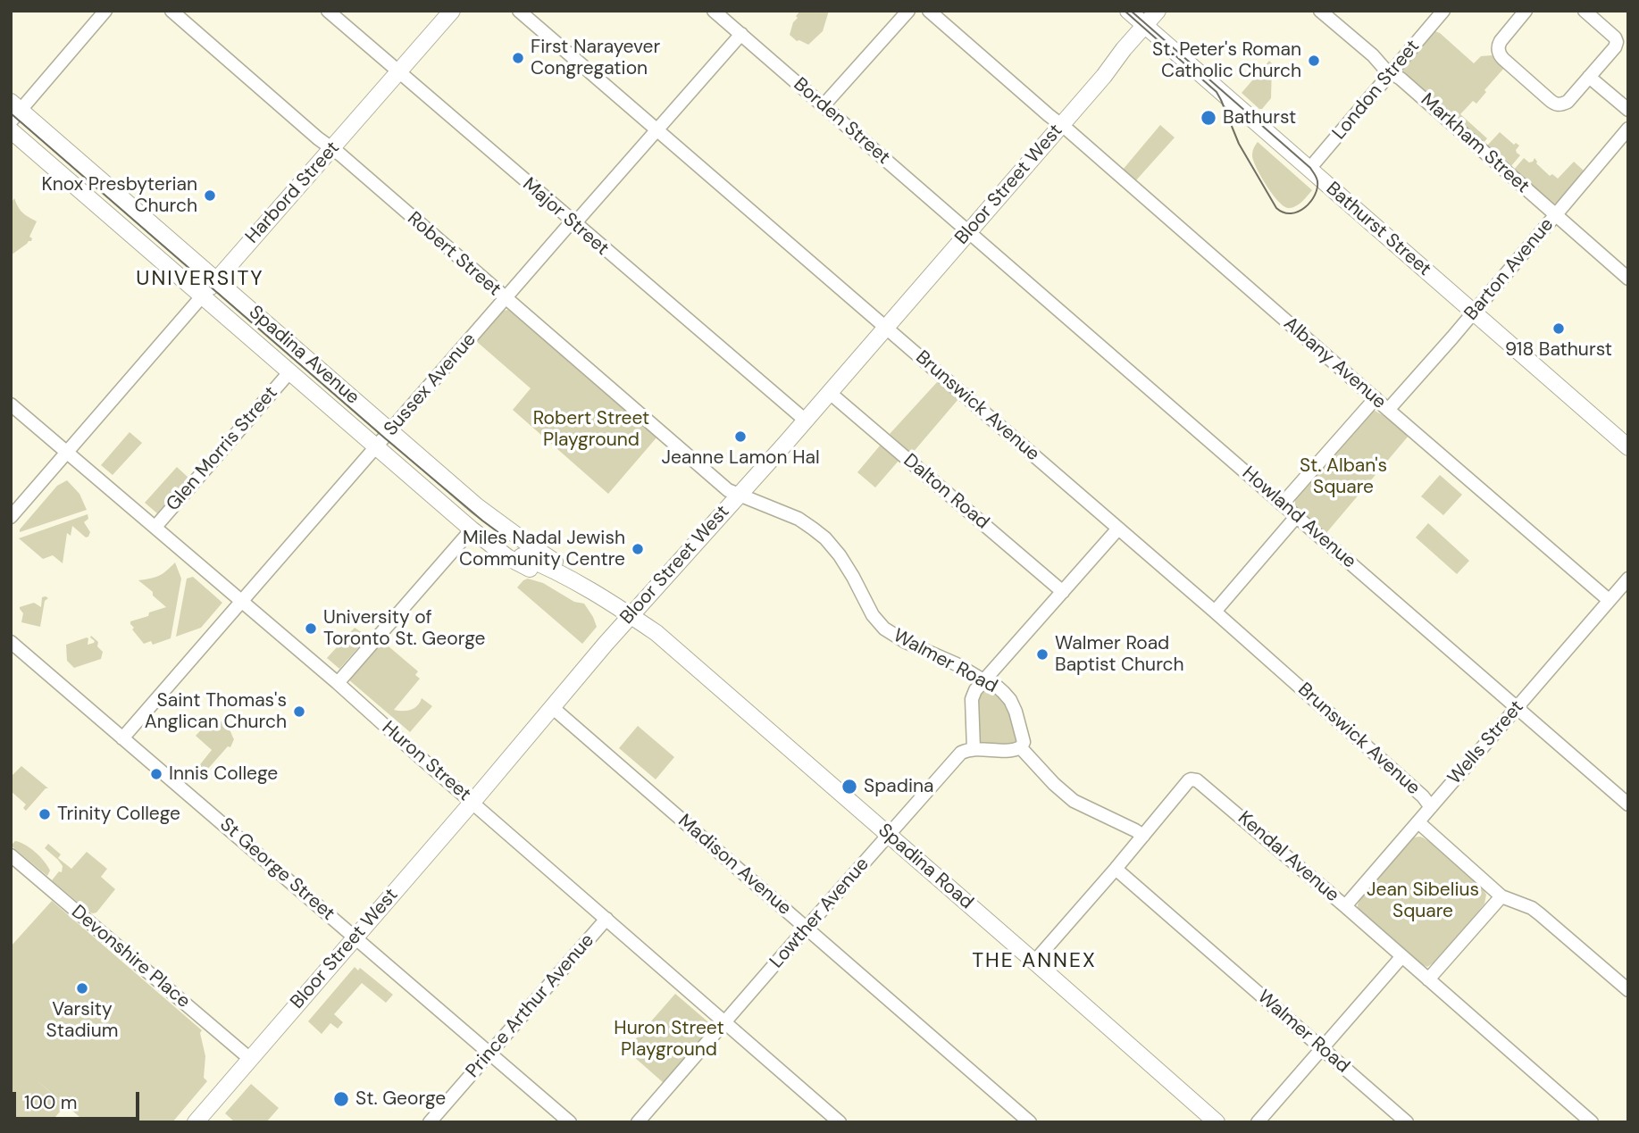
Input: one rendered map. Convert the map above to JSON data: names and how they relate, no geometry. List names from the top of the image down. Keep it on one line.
{"streets":{"main road":["Bloor Street West","Harbord Street","Bathurst Street","Spadina Avenue","Spadina Road"],"street":["London Street","Borden Street","Markham Street","Major Street","Robert Street","Barton Avenue","Albany Avenue","Sussex Avenue","Brunswick Avenue","Glen Morris Street","Dalton Road","Howland Avenue","Walmer Road","Wells Street","Huron Street","Kendal Avenue","Madison Avenue","St George Street","Lowther Avenue","Devonshire Place","Prince Arthur Avenue"]},"crossings":[["London Street","Markham Street"],["London Street","Bathurst Street"],["Borden Street","Bloor Street West"],["Borden Street","Sussex Avenue"],["Borden Street","Howland Avenue"],["Markham Street","Barton Avenue"],["Bloor Street West","Major Street"],["Bloor Street West","Bathurst Street"],["Bloor Street West","Robert Street"],["Bloor Street West","Spadina Avenue"],["Bloor Street West","Albany Avenue"],["Bloor Street West","Brunswick Avenue"],["Bloor Street West","Dalton Road"],["Bloor Street West","Howland Avenue"],["Bloor Street West","Walmer Road"],["Bloor Street West","Huron Street"],["Bloor Street West","Madison Avenue"],["Bloor Street West","Spadina Road"],["Bloor Street West","St George Street"],["Bloor Street West","Devonshire Place"],["Harbord Street","Major Street"],["Harbord Street","Robert Street"],["Harbord Street","Spadina Avenue"],["Harbord Street","Huron Street"],["Major Street","Sussex Avenue"],["Bathurst Street","Barton Avenue"],["Robert Street","Sussex Avenue"],["Robert Street","Walmer Road"],["Barton Avenue","Albany Avenue"],["Spadina Avenue","Sussex Avenue"],["Spadina Avenue","Glen Morris Street"],["Spadina Avenue","Spadina Road"],["Albany Avenue","Wells Street"],["Sussex Avenue","Brunswick Avenue"],["Sussex Avenue","Huron Street"],["Sussex Avenue","St George Street"],["Brunswick Avenue","Wells Street"],["Glen Morris Street","Huron Street"],["Howland Avenue","Wells Street"],["Walmer Road","Kendal Avenue"],["Wells Street","Kendal Avenue"],["Huron Street","Lowther Avenue"],["Huron Street","Prince Arthur Avenue"],["Kendal Avenue","Spadina Road"],["Madison Avenue","Lowther Avenue"],["Spadina Road","Lowther Avenue"],["St George Street","Prince Arthur Avenue"]],"districts":["UNIVERSITY","THE ANNEX"],"parks":["Robert Street Playground","St. Alban's Square","Jean Sibelius Square","Huron Street Playground"],"places":["First Narayever Congregation","St. Peter's Roman Catholic Church","Bathurst","Knox Presbyterian Church","918 Bathurst","Jeanne Lamon Hal","Miles Nadal Jewish Community Centre","University of Toronto St. George","Walmer Road Baptist Church","Saint Thomas's Anglican Church","Innis College","Spadina","Trinity College","Varsity Stadium","St. George"],"scale_bar":"100 m"}
